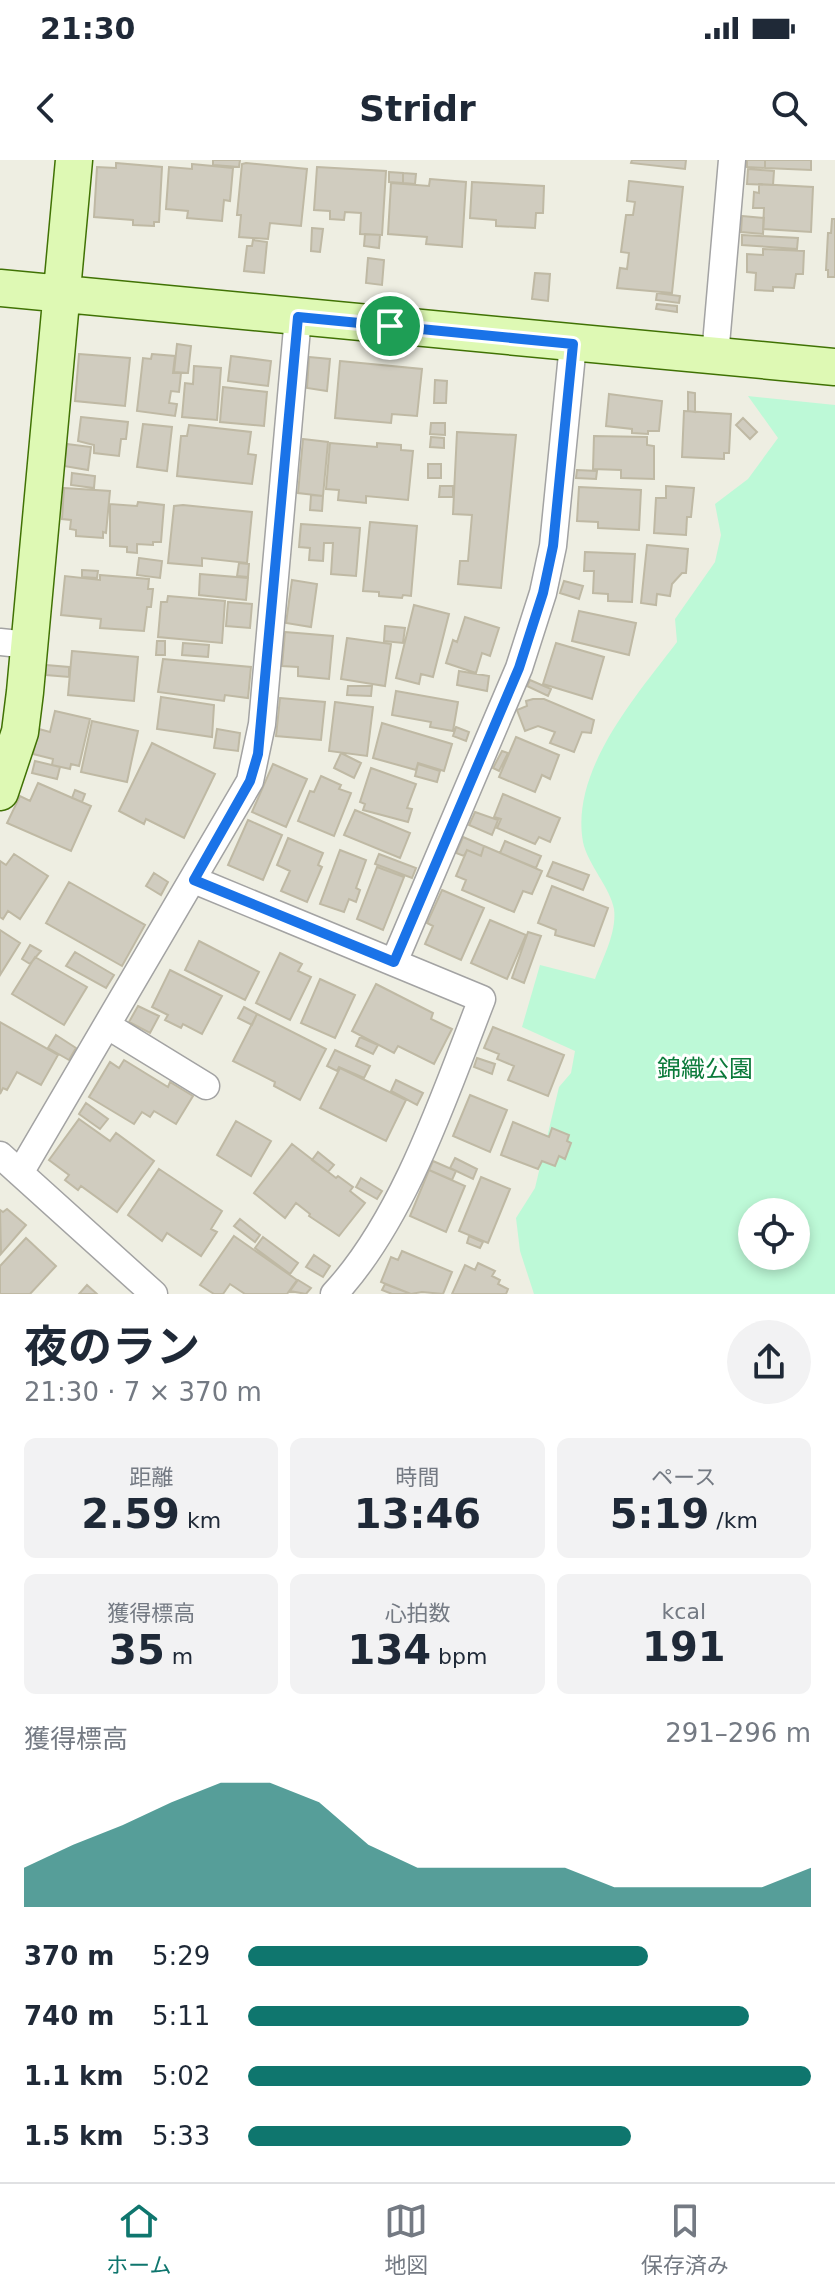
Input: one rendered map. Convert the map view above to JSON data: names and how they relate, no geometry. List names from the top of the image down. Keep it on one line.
{"parks":["錦織公園"],"page":{"status":"21:30","header":"Stridr","heading":["夜のラン","21:30 · 7 × 370 m"],"stats":[["距離","2.59 km"],["時間","13:46"],["ペース","5:19 /km"],["獲得標高","35 m"],["心拍数","134 bpm"],["kcal","191"]],"chart":["獲得標高","291–296 m"],"list":[{"name":"370 m","note":"5:29"},{"name":"740 m","note":"5:11"},{"name":"1.1 km","note":"5:02"},{"name":"1.5 km","note":"5:33"}],"tabs":["ホーム","地図","保存済み"]}}
